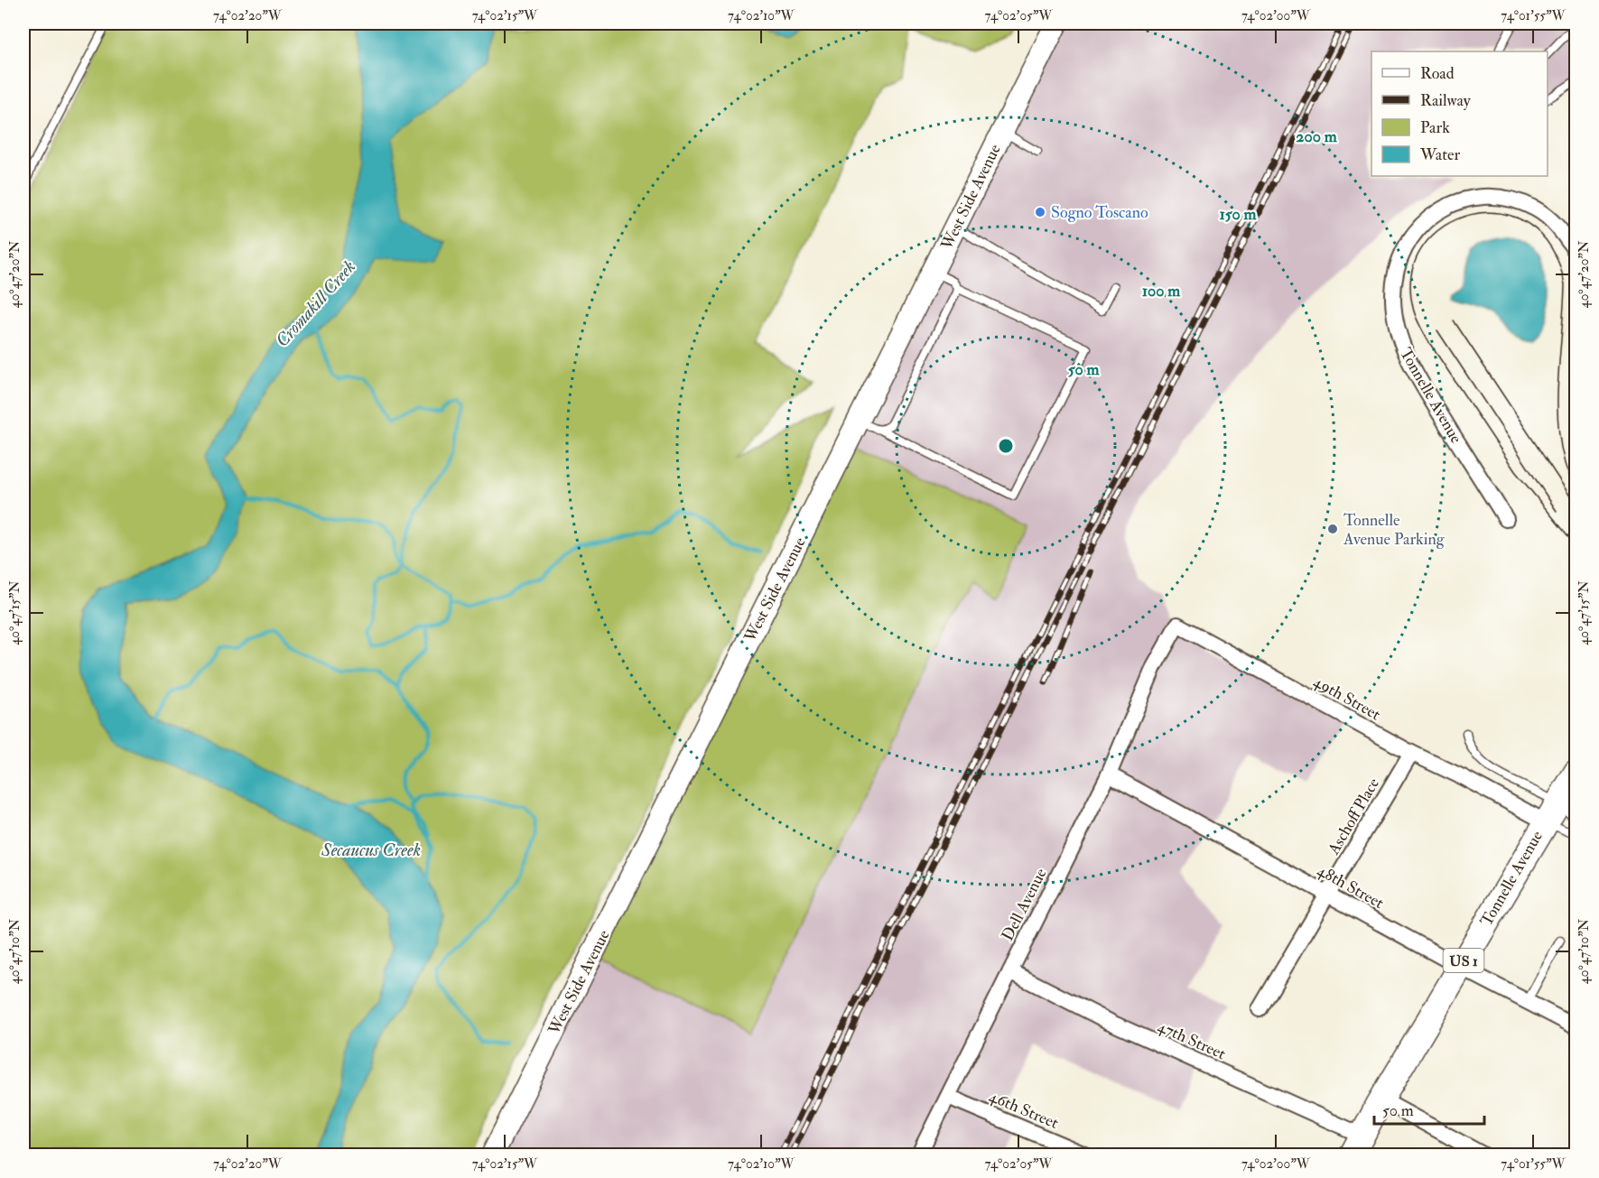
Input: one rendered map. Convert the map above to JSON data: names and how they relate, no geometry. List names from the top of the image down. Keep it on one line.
{"streets":{"main road":["Tonnelle Avenue","US 1"],"street":["West Side Avenue","49th Street","Aschoff Place","48th Street","Dell Avenue","47th Street","46th Street"]},"crossings":[["Tonnelle Avenue","49th Street"],["Tonnelle Avenue","48th Street"],["Tonnelle Avenue","47th Street"],["49th Street","Aschoff Place"],["49th Street","Dell Avenue"],["Aschoff Place","48th Street"],["48th Street","Dell Avenue"],["Dell Avenue","47th Street"],["Dell Avenue","46th Street"]],"water":["Cromakill Creek","Secaucus Creek"],"places":["Sogno Toscano","Tonnelle Avenue Parking"],"legend":["Road","Railway","Park","Water"],"scale_bar":"50 m","coordinates":["74°02'20\"W","74°02'15\"W","74°02'10\"W","74°02'05\"W","74°02'00\"W","74°01'55\"W","40°47'20\"N","40°47'15\"N","40°47'10\"N"],"rings":["200 m","150 m","100 m","50 m"]}
